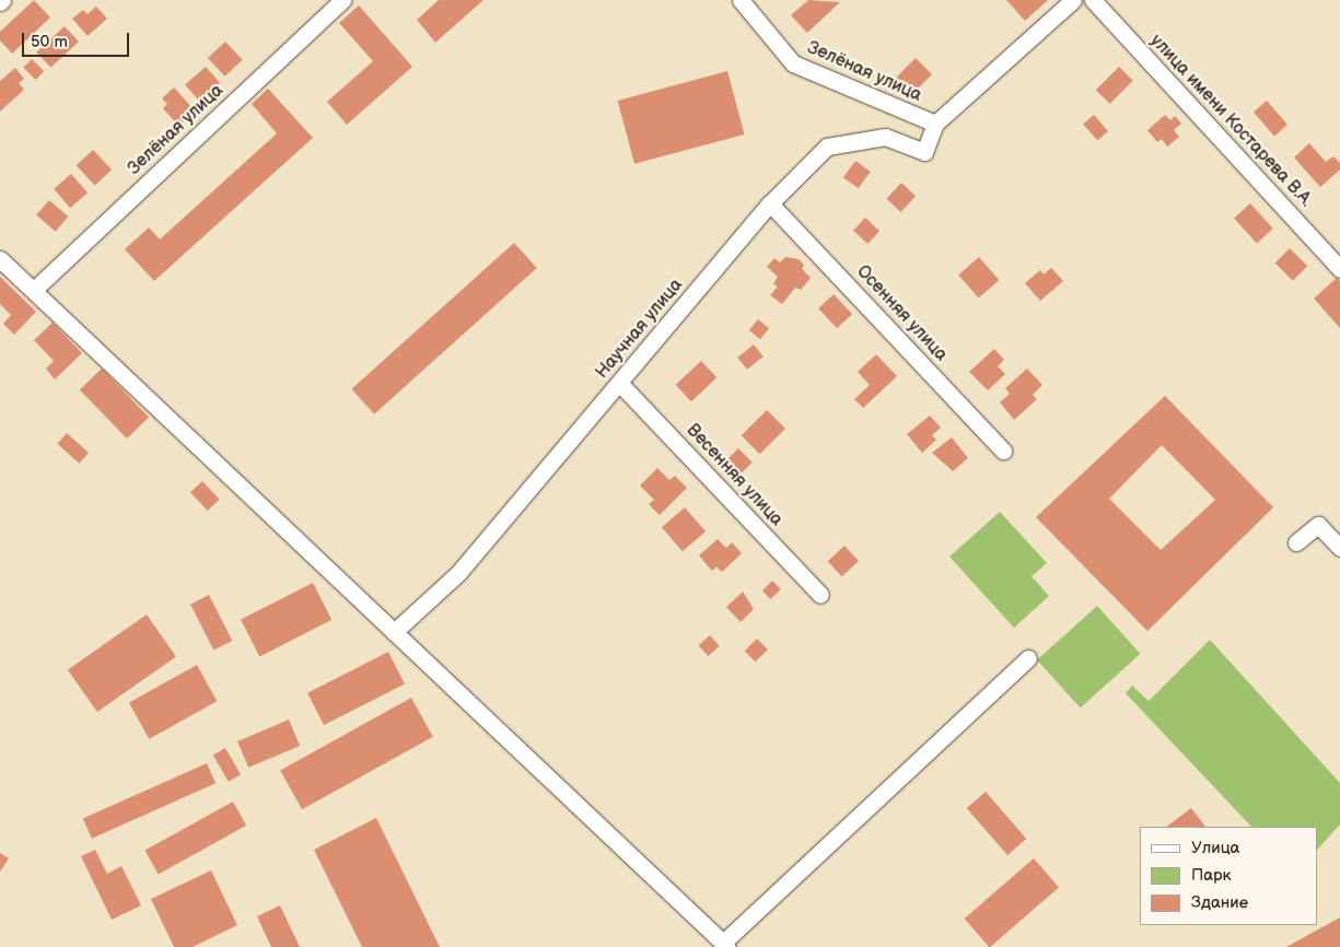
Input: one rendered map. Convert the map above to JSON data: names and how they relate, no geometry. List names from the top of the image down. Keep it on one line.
{"streets":{"street":["Зелёная улица","улица имени Костарева В.А.","Осенняя улица","Научная улица","Весенняя улица"]},"crossings":[["Зелёная улица","Научная улица"],["Осенняя улица","Научная улица"],["Научная улица","Весенняя улица"]],"legend":["Улица","Парк","Здание"],"scale_bar":"50 m"}
